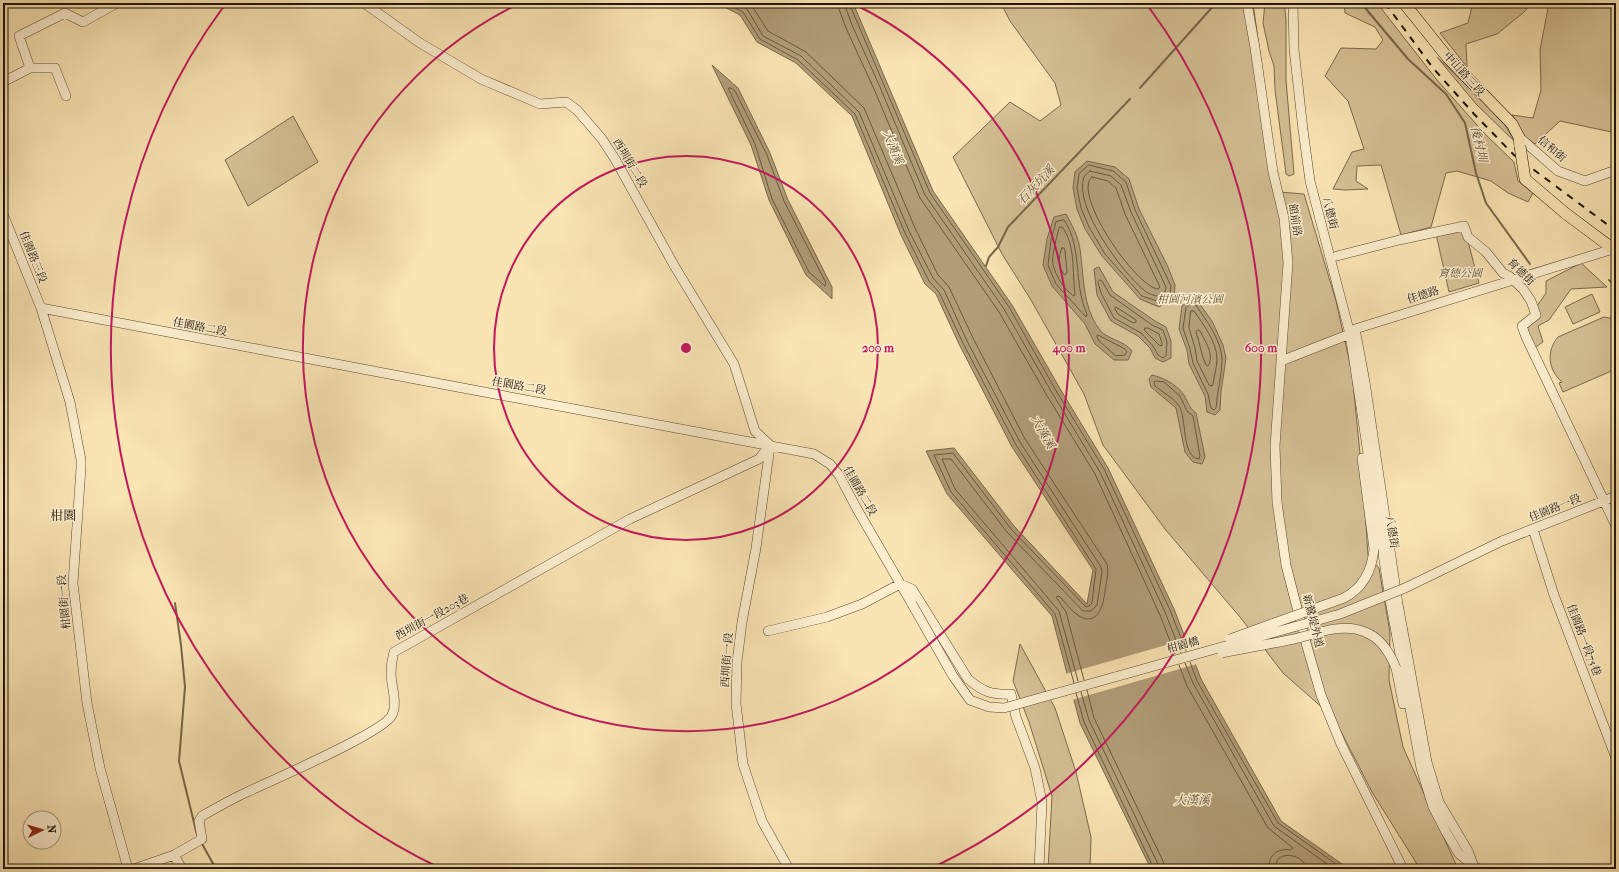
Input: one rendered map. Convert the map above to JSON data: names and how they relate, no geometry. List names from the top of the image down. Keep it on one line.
{"streets":{"main road":["中山路三段"],"street":["信和街","西圳街二段","八德街","館前路","佳園路三段","育德街","佳德路","佳園路二段","佳園路一段","柑園街一段","西圳街一段203巷","新鶯堤外道","佳園路一段75巷","柑園橋","西圳街一段"]},"crossings":[["中山路三段","信和街"],["西圳街二段","佳園路二段"],["西圳街二段","西圳街一段203巷"],["西圳街二段","西圳街一段"],["八德街","佳德路"],["館前路","新鶯堤外道"],["佳園路三段","佳園路二段"],["佳園路三段","柑園街一段"],["育德街","佳德路"],["育德街","佳園路一段"],["佳園路二段","柑園街一段"],["佳園路二段","西圳街一段203巷"],["佳園路二段","柑園橋"],["佳園路二段","西圳街一段"],["佳園路一段","佳園路一段75巷"],["佳園路一段","柑園橋"],["西圳街一段203巷","西圳街一段"]],"districts":["柑園"],"water":["後村圳","大漢溪","石灰坑溪"],"parks":["育德公園","柑園河濱公園"],"north":"right","rings":["200 m","400 m","600 m"]}
